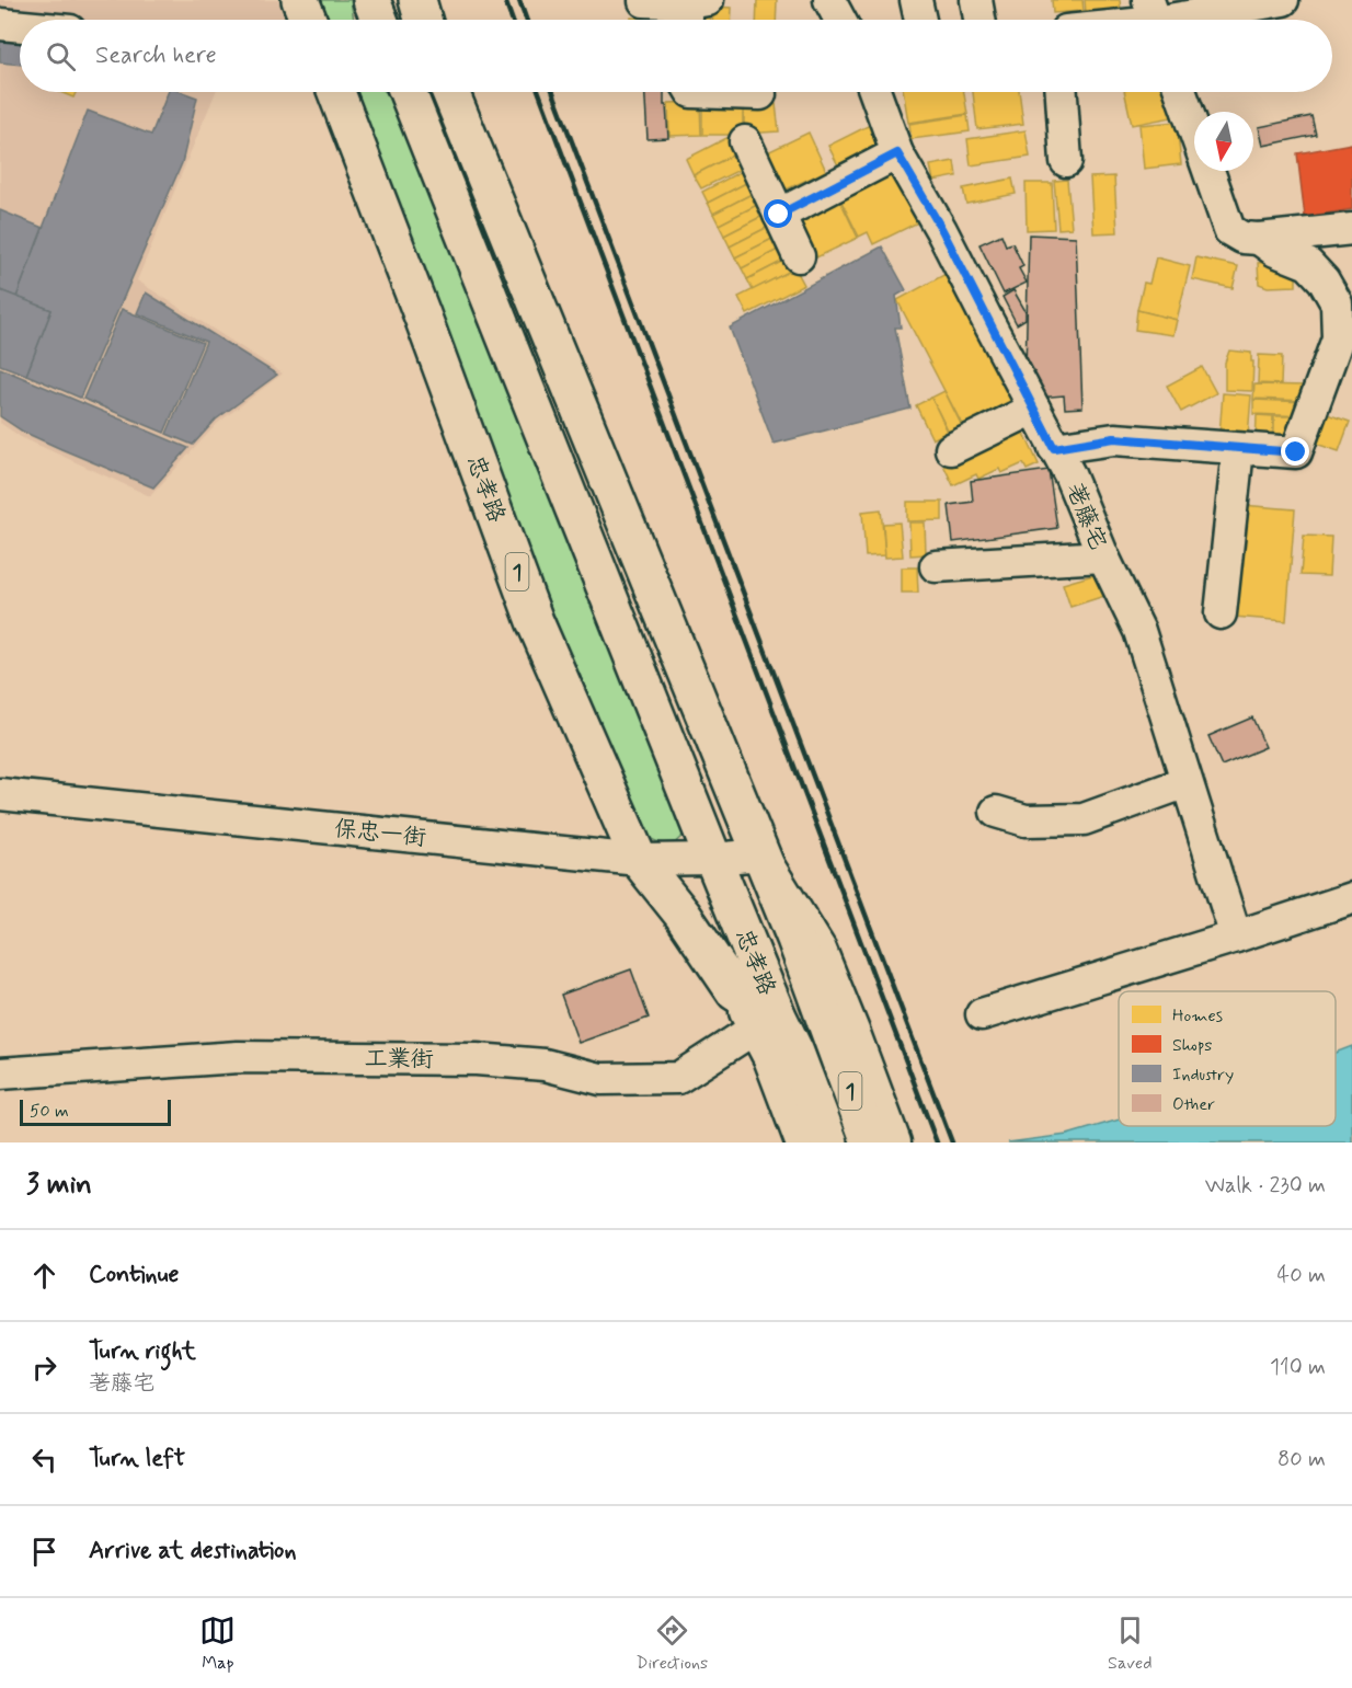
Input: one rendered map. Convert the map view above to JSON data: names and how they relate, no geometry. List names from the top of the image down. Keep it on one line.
{"streets":{"main road":["忠孝路","1"],"street":["荖藤宅","保忠一街","工業街"]},"crossings":[["忠孝路","1"],["忠孝路","保忠一街"],["忠孝路","工業街"],["1","工業街"]],"legend":["Homes","Shops","Industry","Other"],"scale_bar":"50 m","north":"bottom","page":{"search":"Search here","scale":"50 m","heading":["3 min","Walk · 230 m"],"list":[["Continue","40 m"],["Turn right","荖藤宅","110 m"],["Turn left","80 m"],"Arrive at destination"],"nav":["Map","Directions","Saved"]}}
